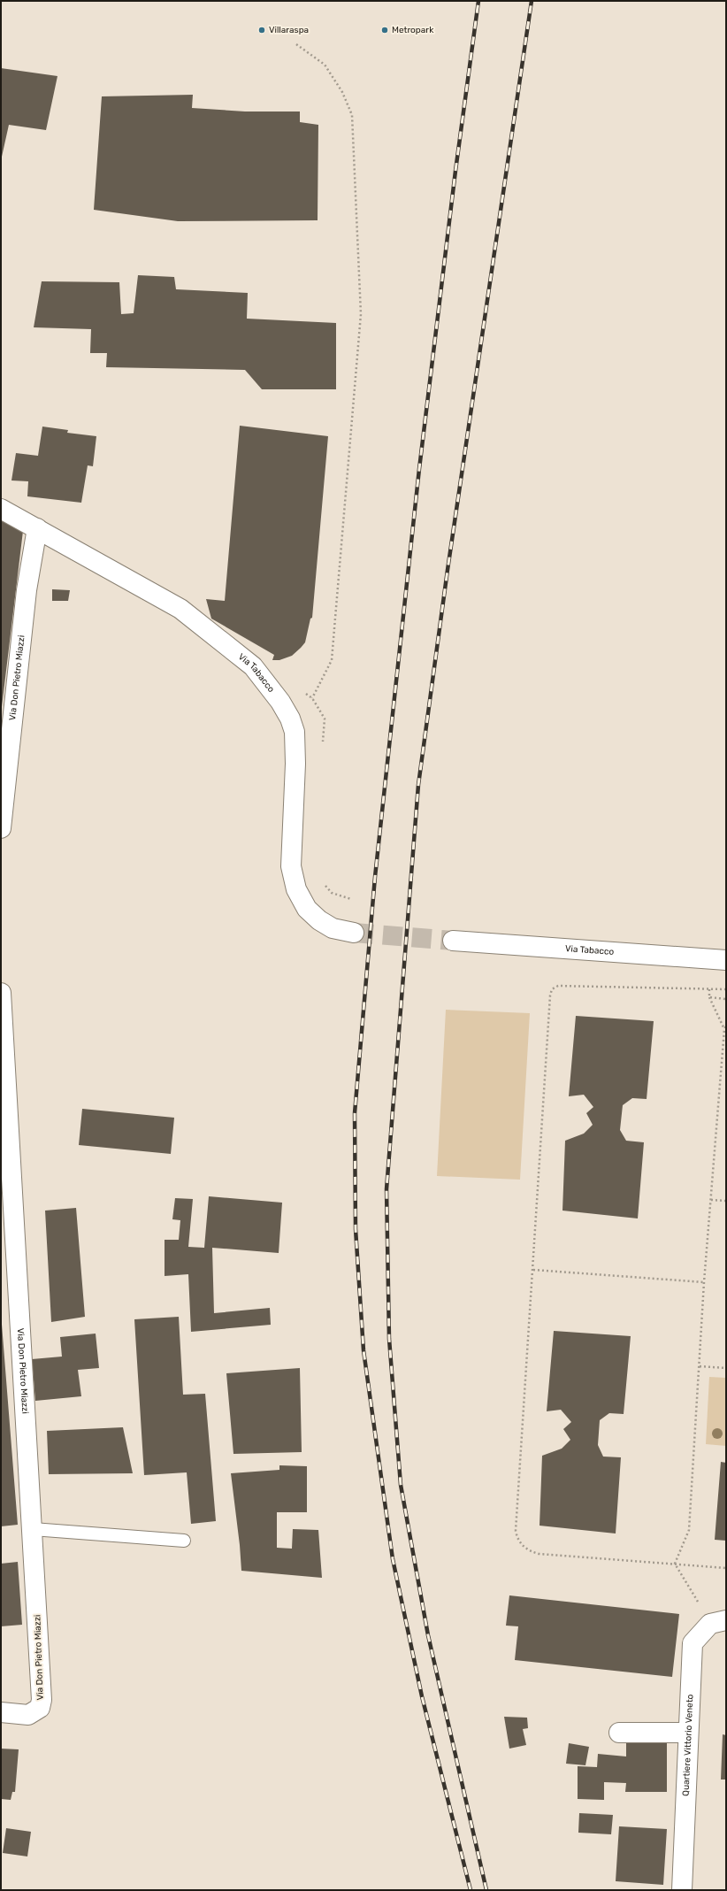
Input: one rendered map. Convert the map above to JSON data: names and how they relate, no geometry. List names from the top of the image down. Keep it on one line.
{"streets":{"street":["Via Tabacco","Via Don Pietro Miazzi","Quartiere Vittorio Veneto"]},"crossings":[["Via Tabacco","Via Don Pietro Miazzi"]],"places":["Villaraspa","Metropark"]}
